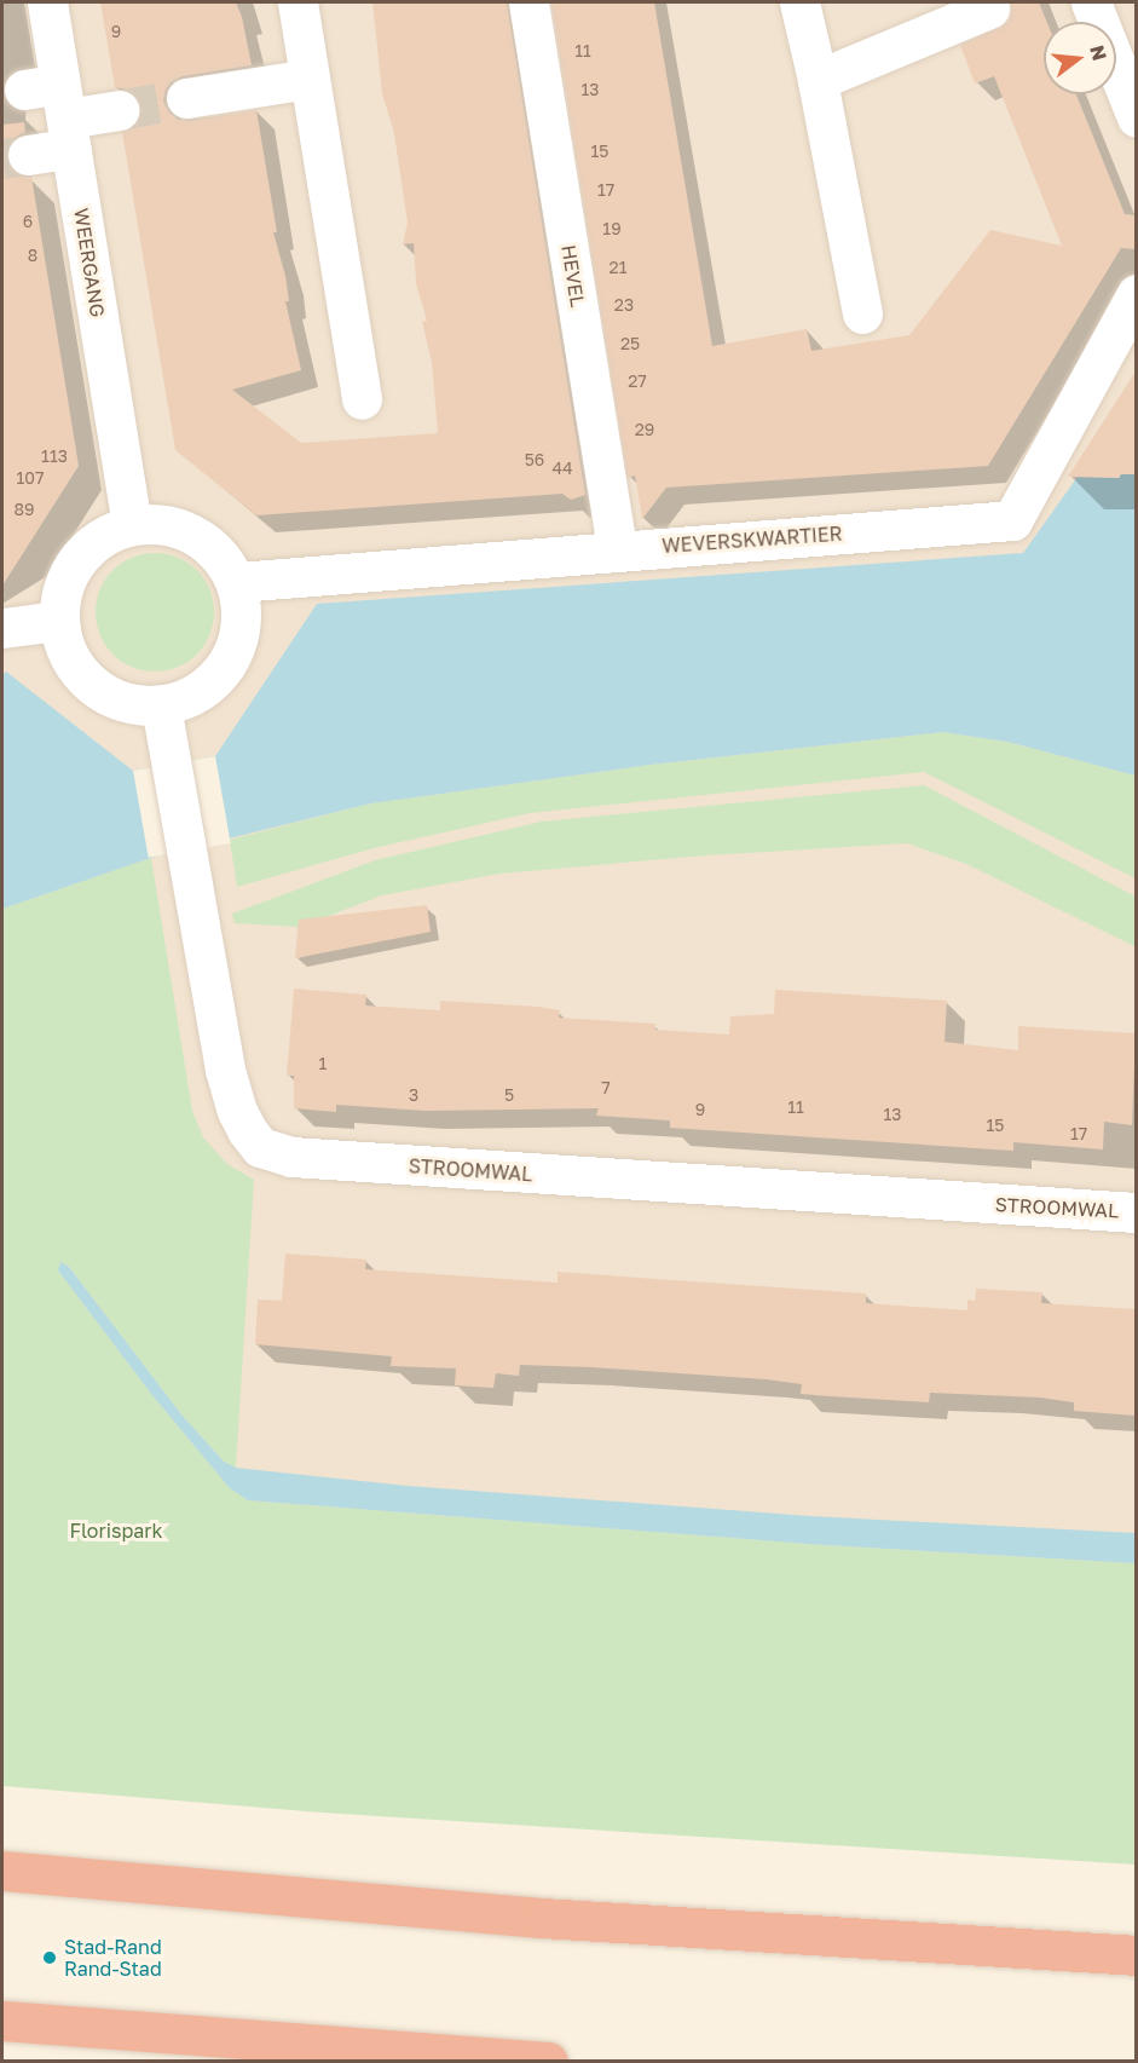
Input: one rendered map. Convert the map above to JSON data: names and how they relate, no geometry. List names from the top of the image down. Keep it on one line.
{"streets":{"street":["WEERGANG","HEVEL","WEVERSKWARTIER","STROOMWAL"]},"crossings":[["WEERGANG","WEVERSKWARTIER"],["WEERGANG","STROOMWAL"],["HEVEL","WEVERSKWARTIER"],["WEVERSKWARTIER","STROOMWAL"]],"parks":["Florispark"],"places":["Stad-Rand Rand-Stad"],"house_numbers":["9","11","13","15","17","6","19","8","21","23","25","27","29","113","56","44","107","89","1","7","3","5","11","9","13","15","17"],"north":"right"}
